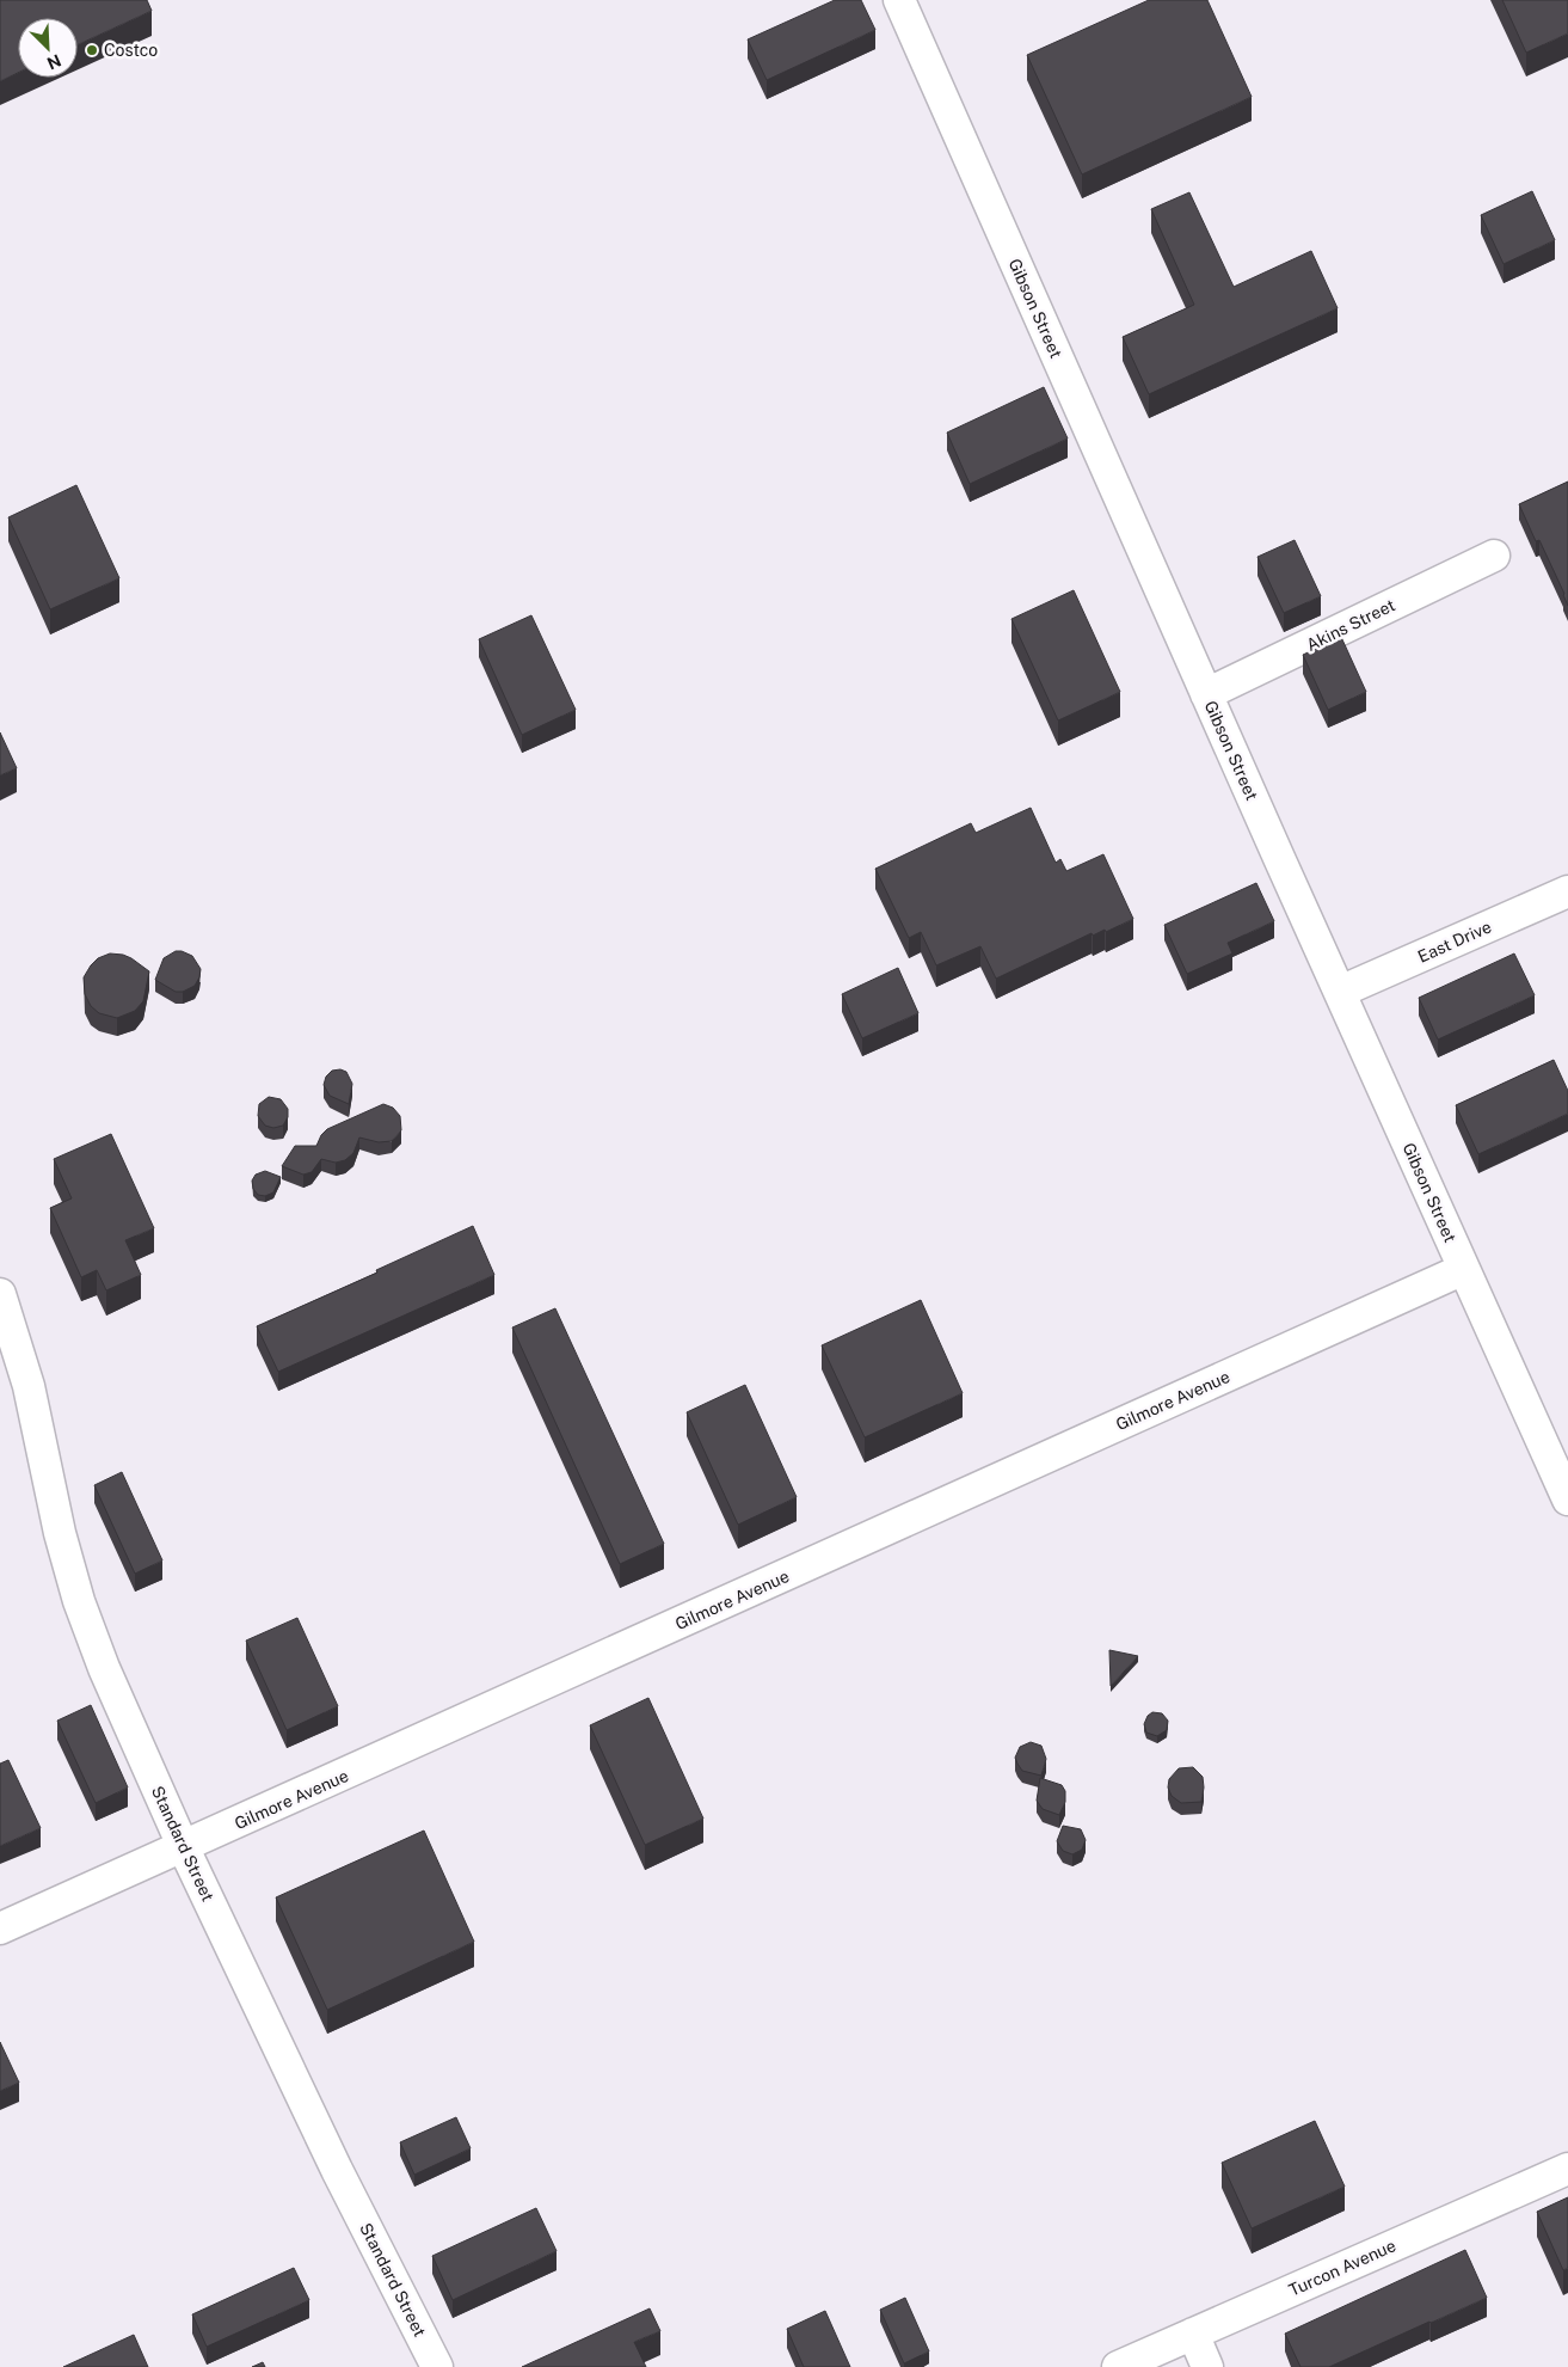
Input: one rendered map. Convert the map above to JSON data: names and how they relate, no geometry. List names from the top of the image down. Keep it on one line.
{"streets":{"street":["Gibson Street","Akins Street","East Drive","Gilmore Avenue","Standard Street","Turcon Avenue"]},"crossings":[["Gibson Street","Akins Street"],["Gibson Street","East Drive"],["Gibson Street","Gilmore Avenue"],["Gilmore Avenue","Standard Street"]],"places":["Costco"],"north":"bottom right"}
